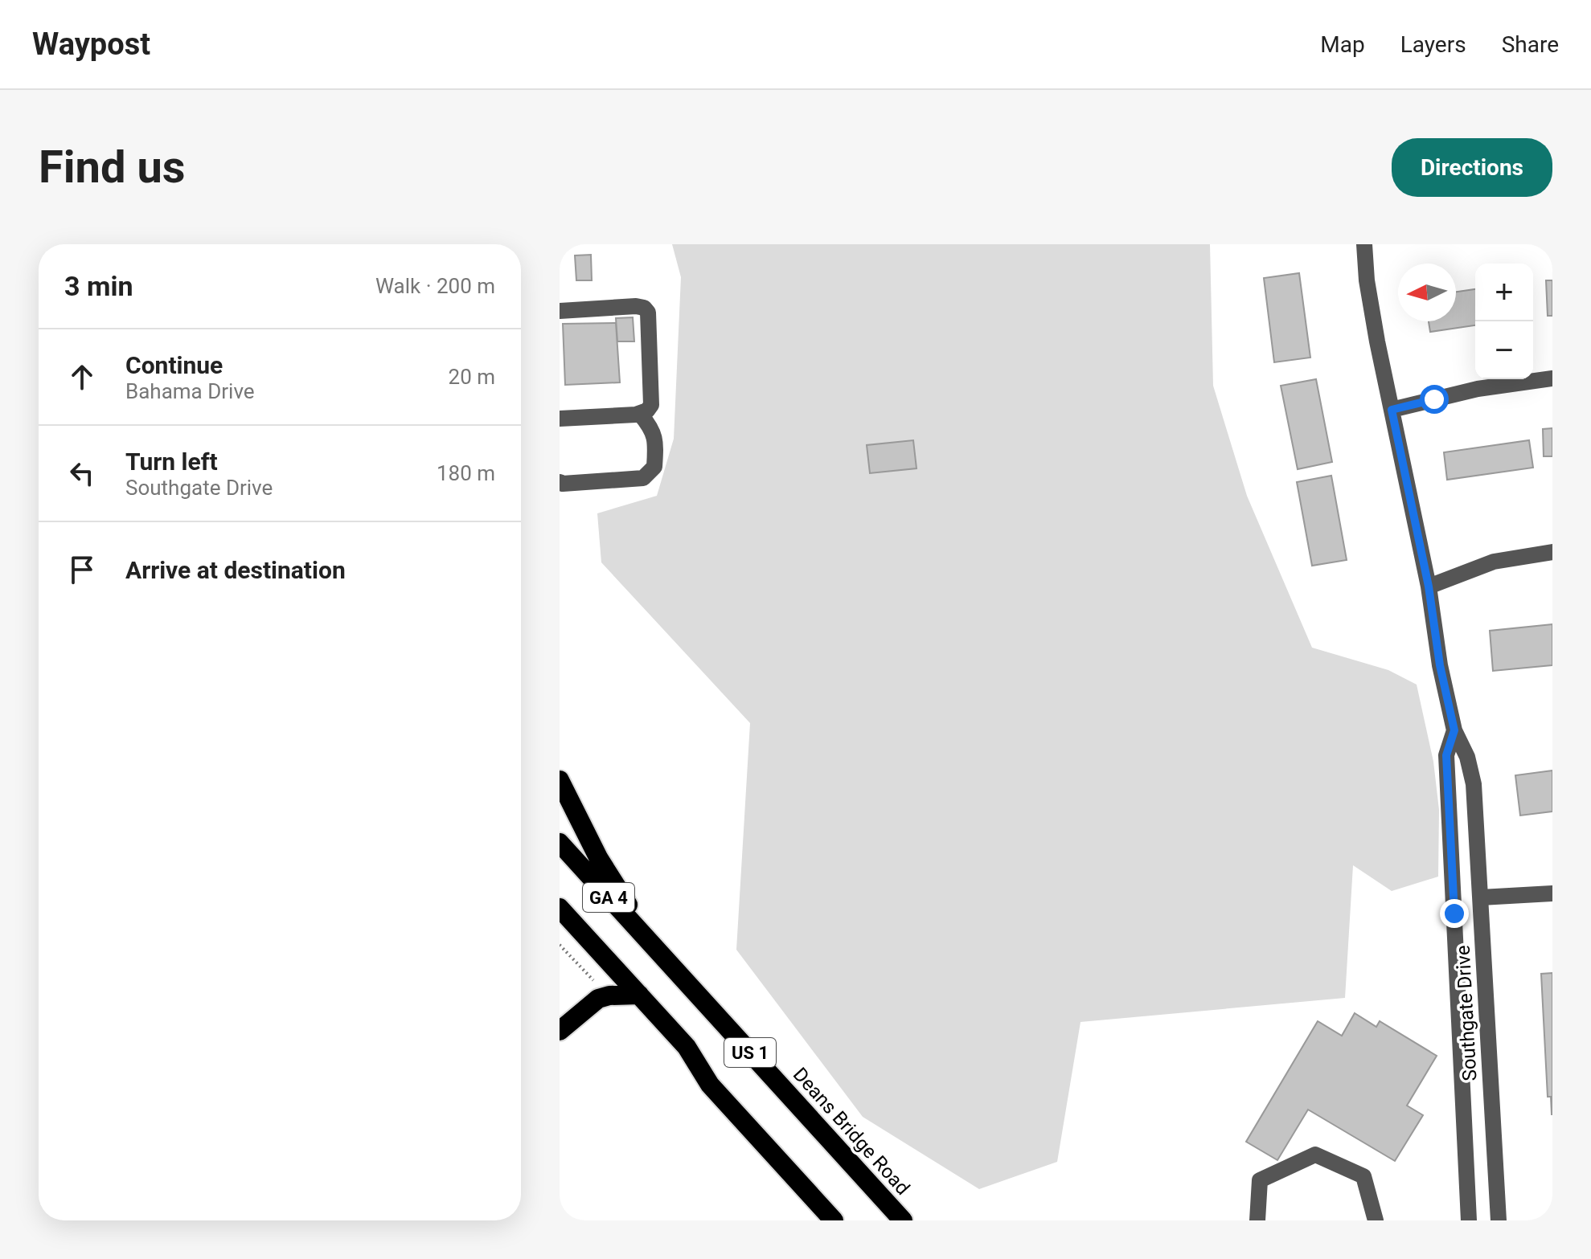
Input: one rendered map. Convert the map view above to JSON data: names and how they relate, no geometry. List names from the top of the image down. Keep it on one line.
{"streets":{"highway":["GA 4","US 1","Deans Bridge Road"],"street":["Southgate Drive"]},"crossings":[["US 1","Deans Bridge Road"]],"north":"left","page":{"header":"Waypost","nav":["Map","Layers","Share"],"buttons":"Directions","title":"Find us","heading":["3 min","Walk · 200 m"],"map_buttons":["+","−"],"list":[["Continue","Bahama Drive","20 m"],["Turn left","Southgate Drive","180 m"],"Arrive at destination"]}}
